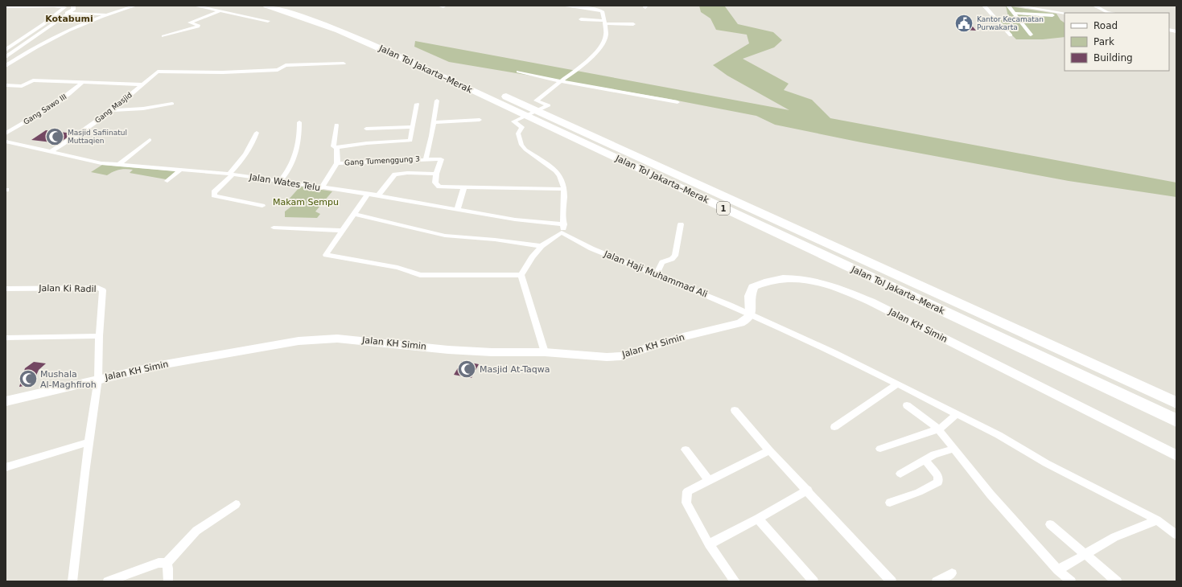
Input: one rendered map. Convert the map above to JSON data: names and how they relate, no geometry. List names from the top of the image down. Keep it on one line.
{"streets":{"highway":["Jalan Tol Jakarta–Merak","1"],"street":["Gang Masjid","Gang Sawo III","Gang Tumenggung 3","Jalan Wates Telu","Jalan Haji Muhammad Ali","Jalan Ki Radil","Jalan KH Simin"]},"crossings":[["Gang Masjid","Jalan Wates Telu"],["Gang Tumenggung 3","Jalan Wates Telu"],["Jalan Haji Muhammad Ali","Jalan KH Simin"]],"districts":["Kotabumi"],"parks":["Makam Sempu"],"places":{"public building":["Kantor Kecamatan Purwakarta"],"mosque":["Masjid Safiinatul Muttaqien","Masjid At-Taqwa","Mushala Al-Maghfiroh"]},"legend":["Road","Park","Building"]}
